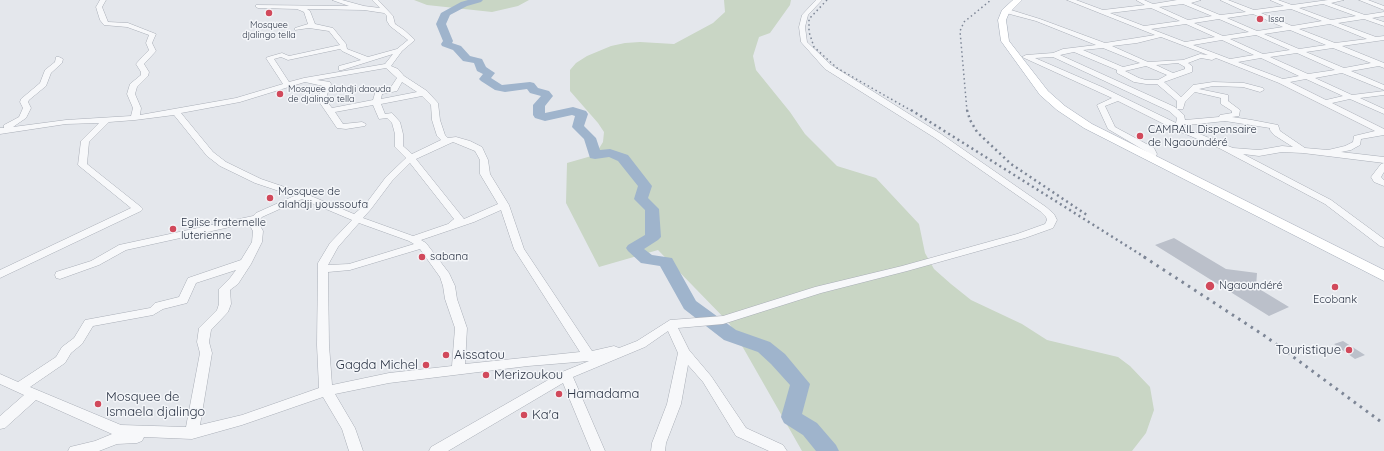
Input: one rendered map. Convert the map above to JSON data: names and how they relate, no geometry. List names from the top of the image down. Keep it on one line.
{"places":["Mosquee djalingo tella","Issa","Mosquee alahdji daouda de djalingo tella","CAMRAIL Dispensaire de Ngaoundéré","Mosquee de alahdji youssoufa","Eglise fraternelle luterienne","sabana","Ngaoundéré","Ecobank","Touristique","Aissatou","Gagda Michel","Merizoukou","Hamadama","Mosquee de Ismaela djalingo","Ka'a"]}
